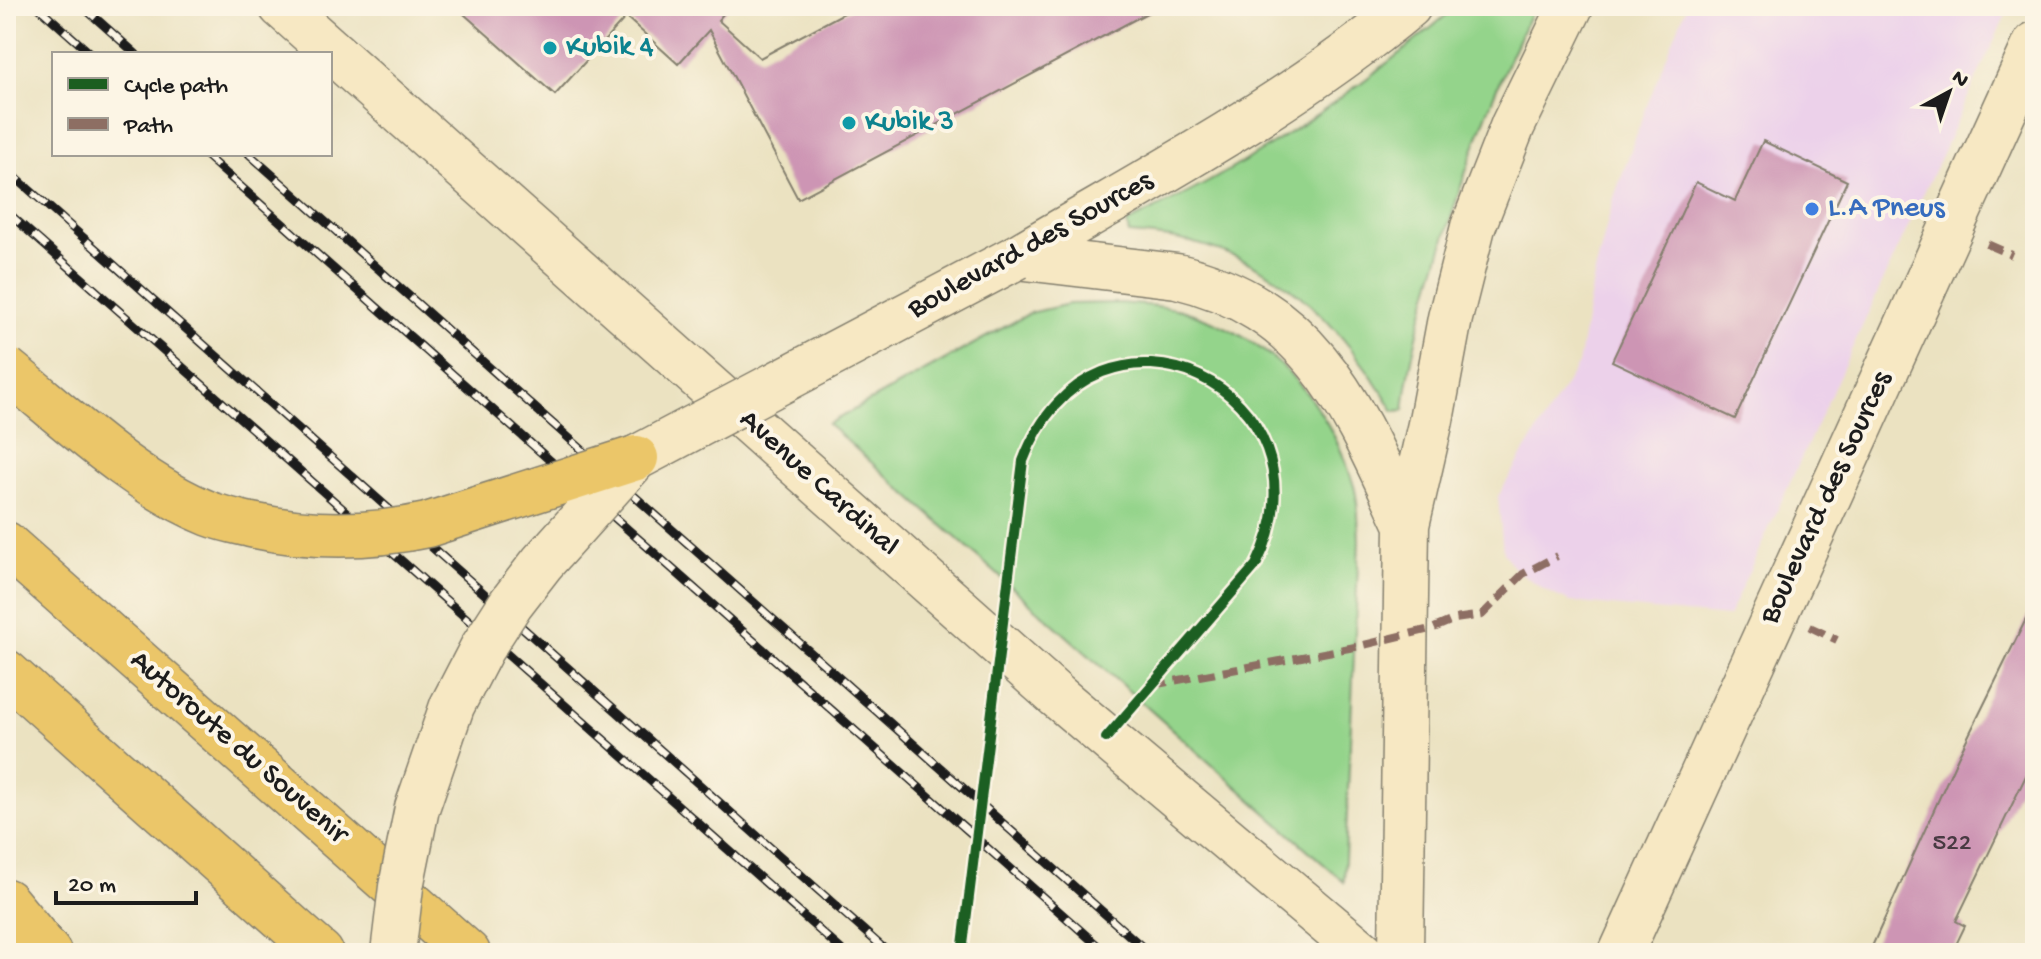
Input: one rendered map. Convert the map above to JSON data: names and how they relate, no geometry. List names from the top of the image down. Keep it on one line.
{"streets":{"highway":["Autoroute du Souvenir"],"main road":["Boulevard des Sources","Avenue Cardinal"]},"places":["Kubik 4","Kubik 3","L.A Pneus"],"house_numbers":["522"],"legend":["Cycle path","Path"],"scale_bar":"20 m","north":"top right"}
